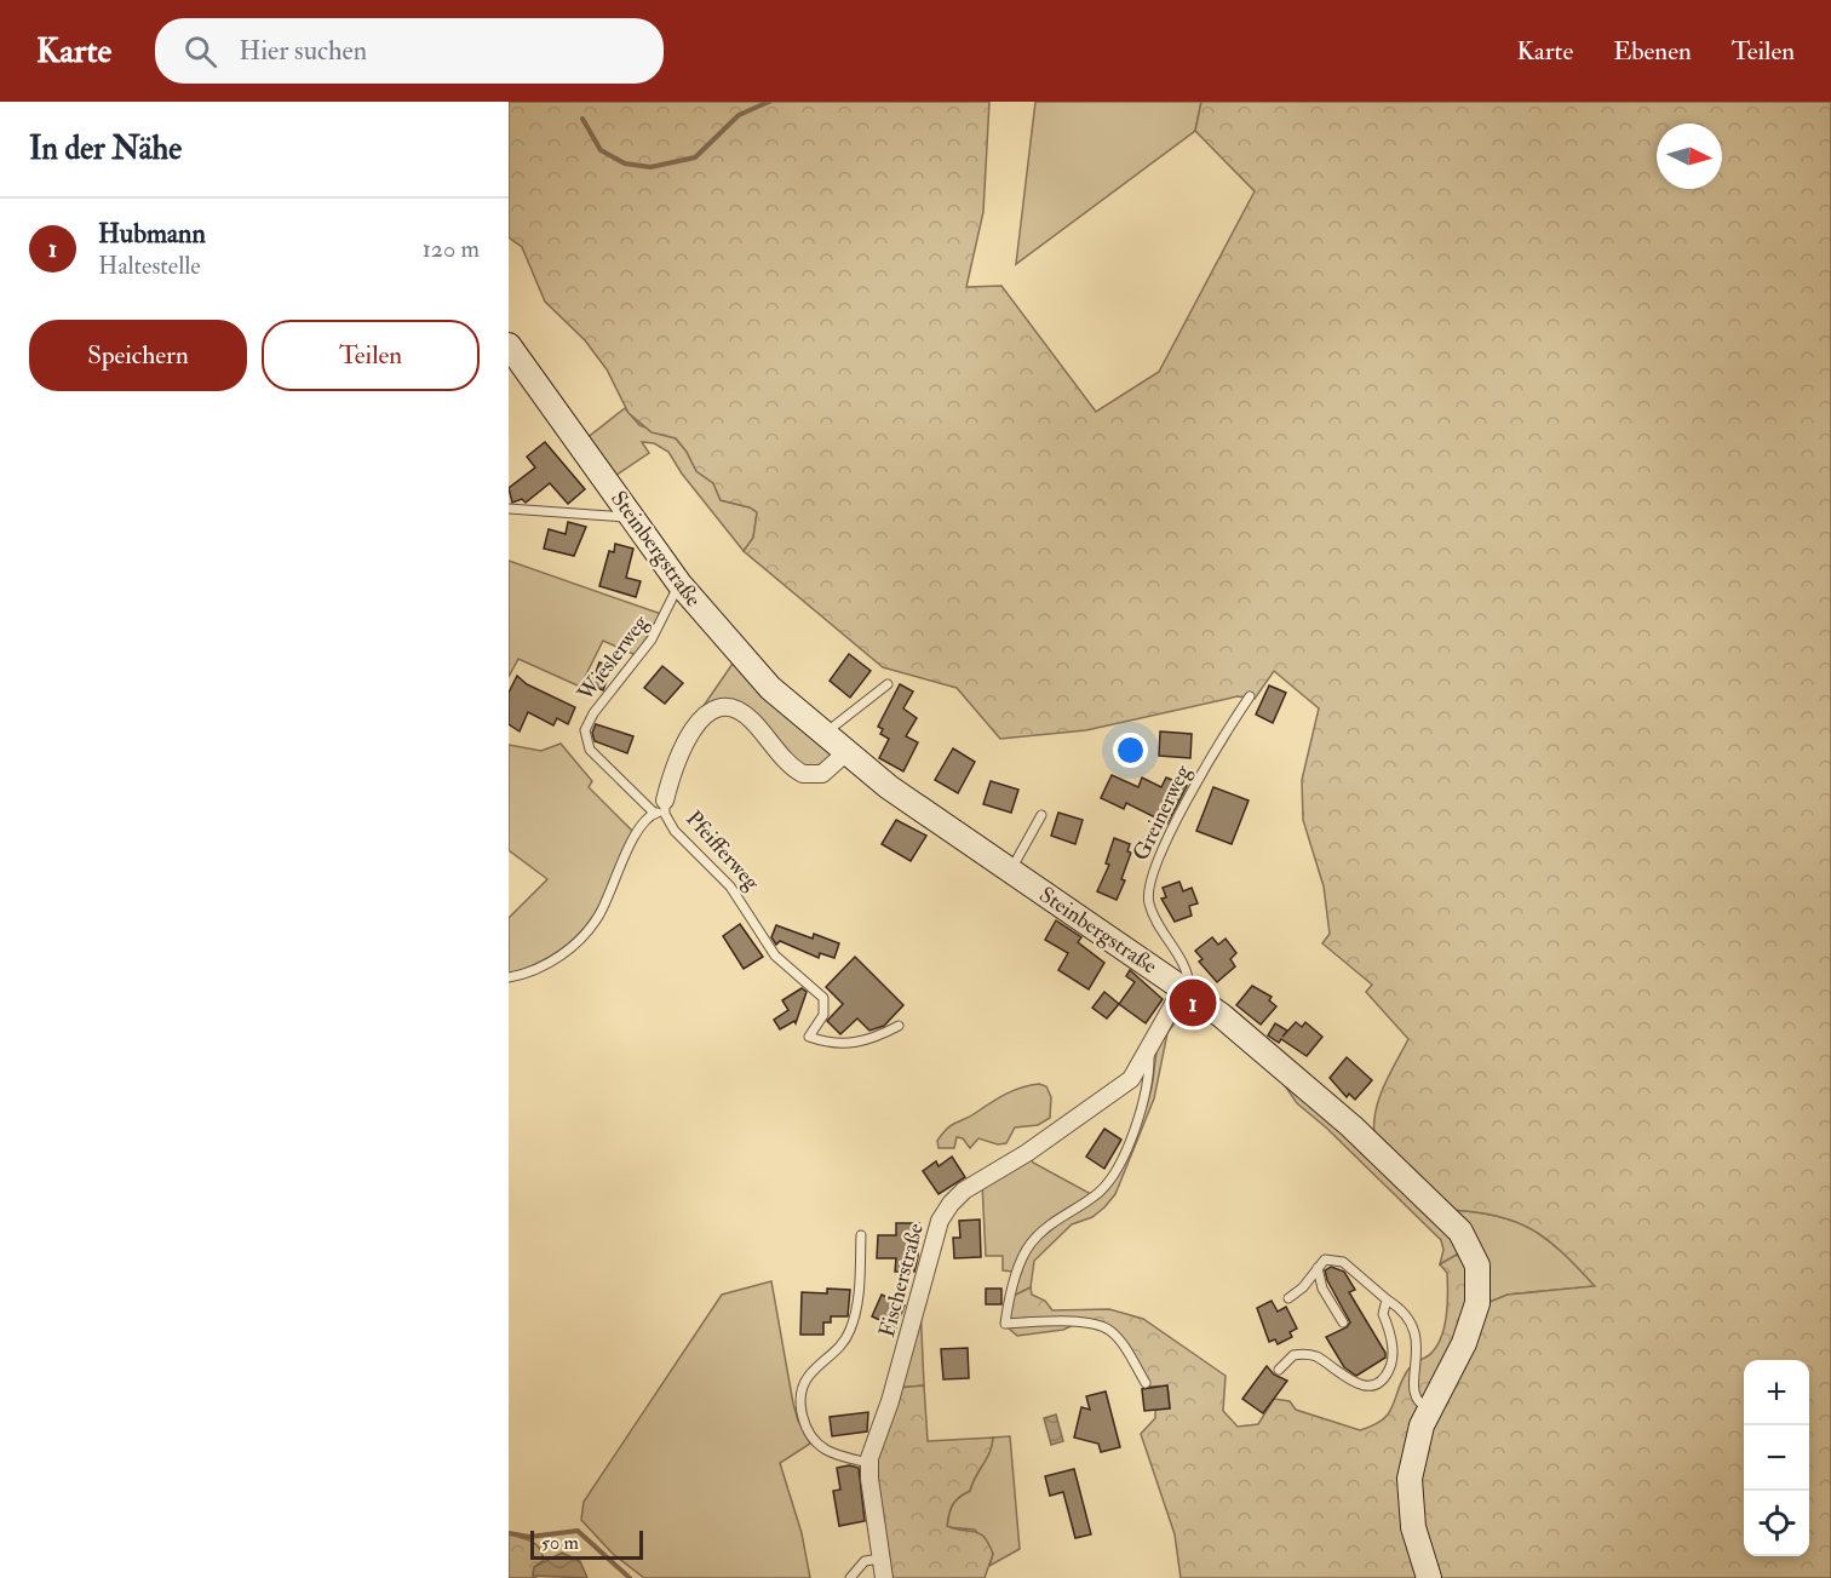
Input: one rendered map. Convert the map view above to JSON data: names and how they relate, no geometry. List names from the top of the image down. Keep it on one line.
{"streets":{"street":["Steinbergstraße","Pfeifferweg","Fischerstraße"],"lane":["Wieslerweg","Greinerweg"]},"crossings":[["Steinbergstraße","Wieslerweg"],["Steinbergstraße","Greinerweg"],["Steinbergstraße","Pfeifferweg"],["Steinbergstraße","Fischerstraße"],["Wieslerweg","Pfeifferweg"],["Greinerweg","Fischerstraße"]],"scale_bar":"50 m","north":"right","page":{"header":"Karte","search":"Hier suchen","nav":["Karte","Ebenen","Teilen"],"heading":"In der Nähe","list":[{"mark":"1","name":"Hubmann","note":"Haltestelle","value":"120 m"}],"buttons":["Speichern","Teilen"],"pins":"1","map_buttons":["+","−"],"scale":"50 m"}}
